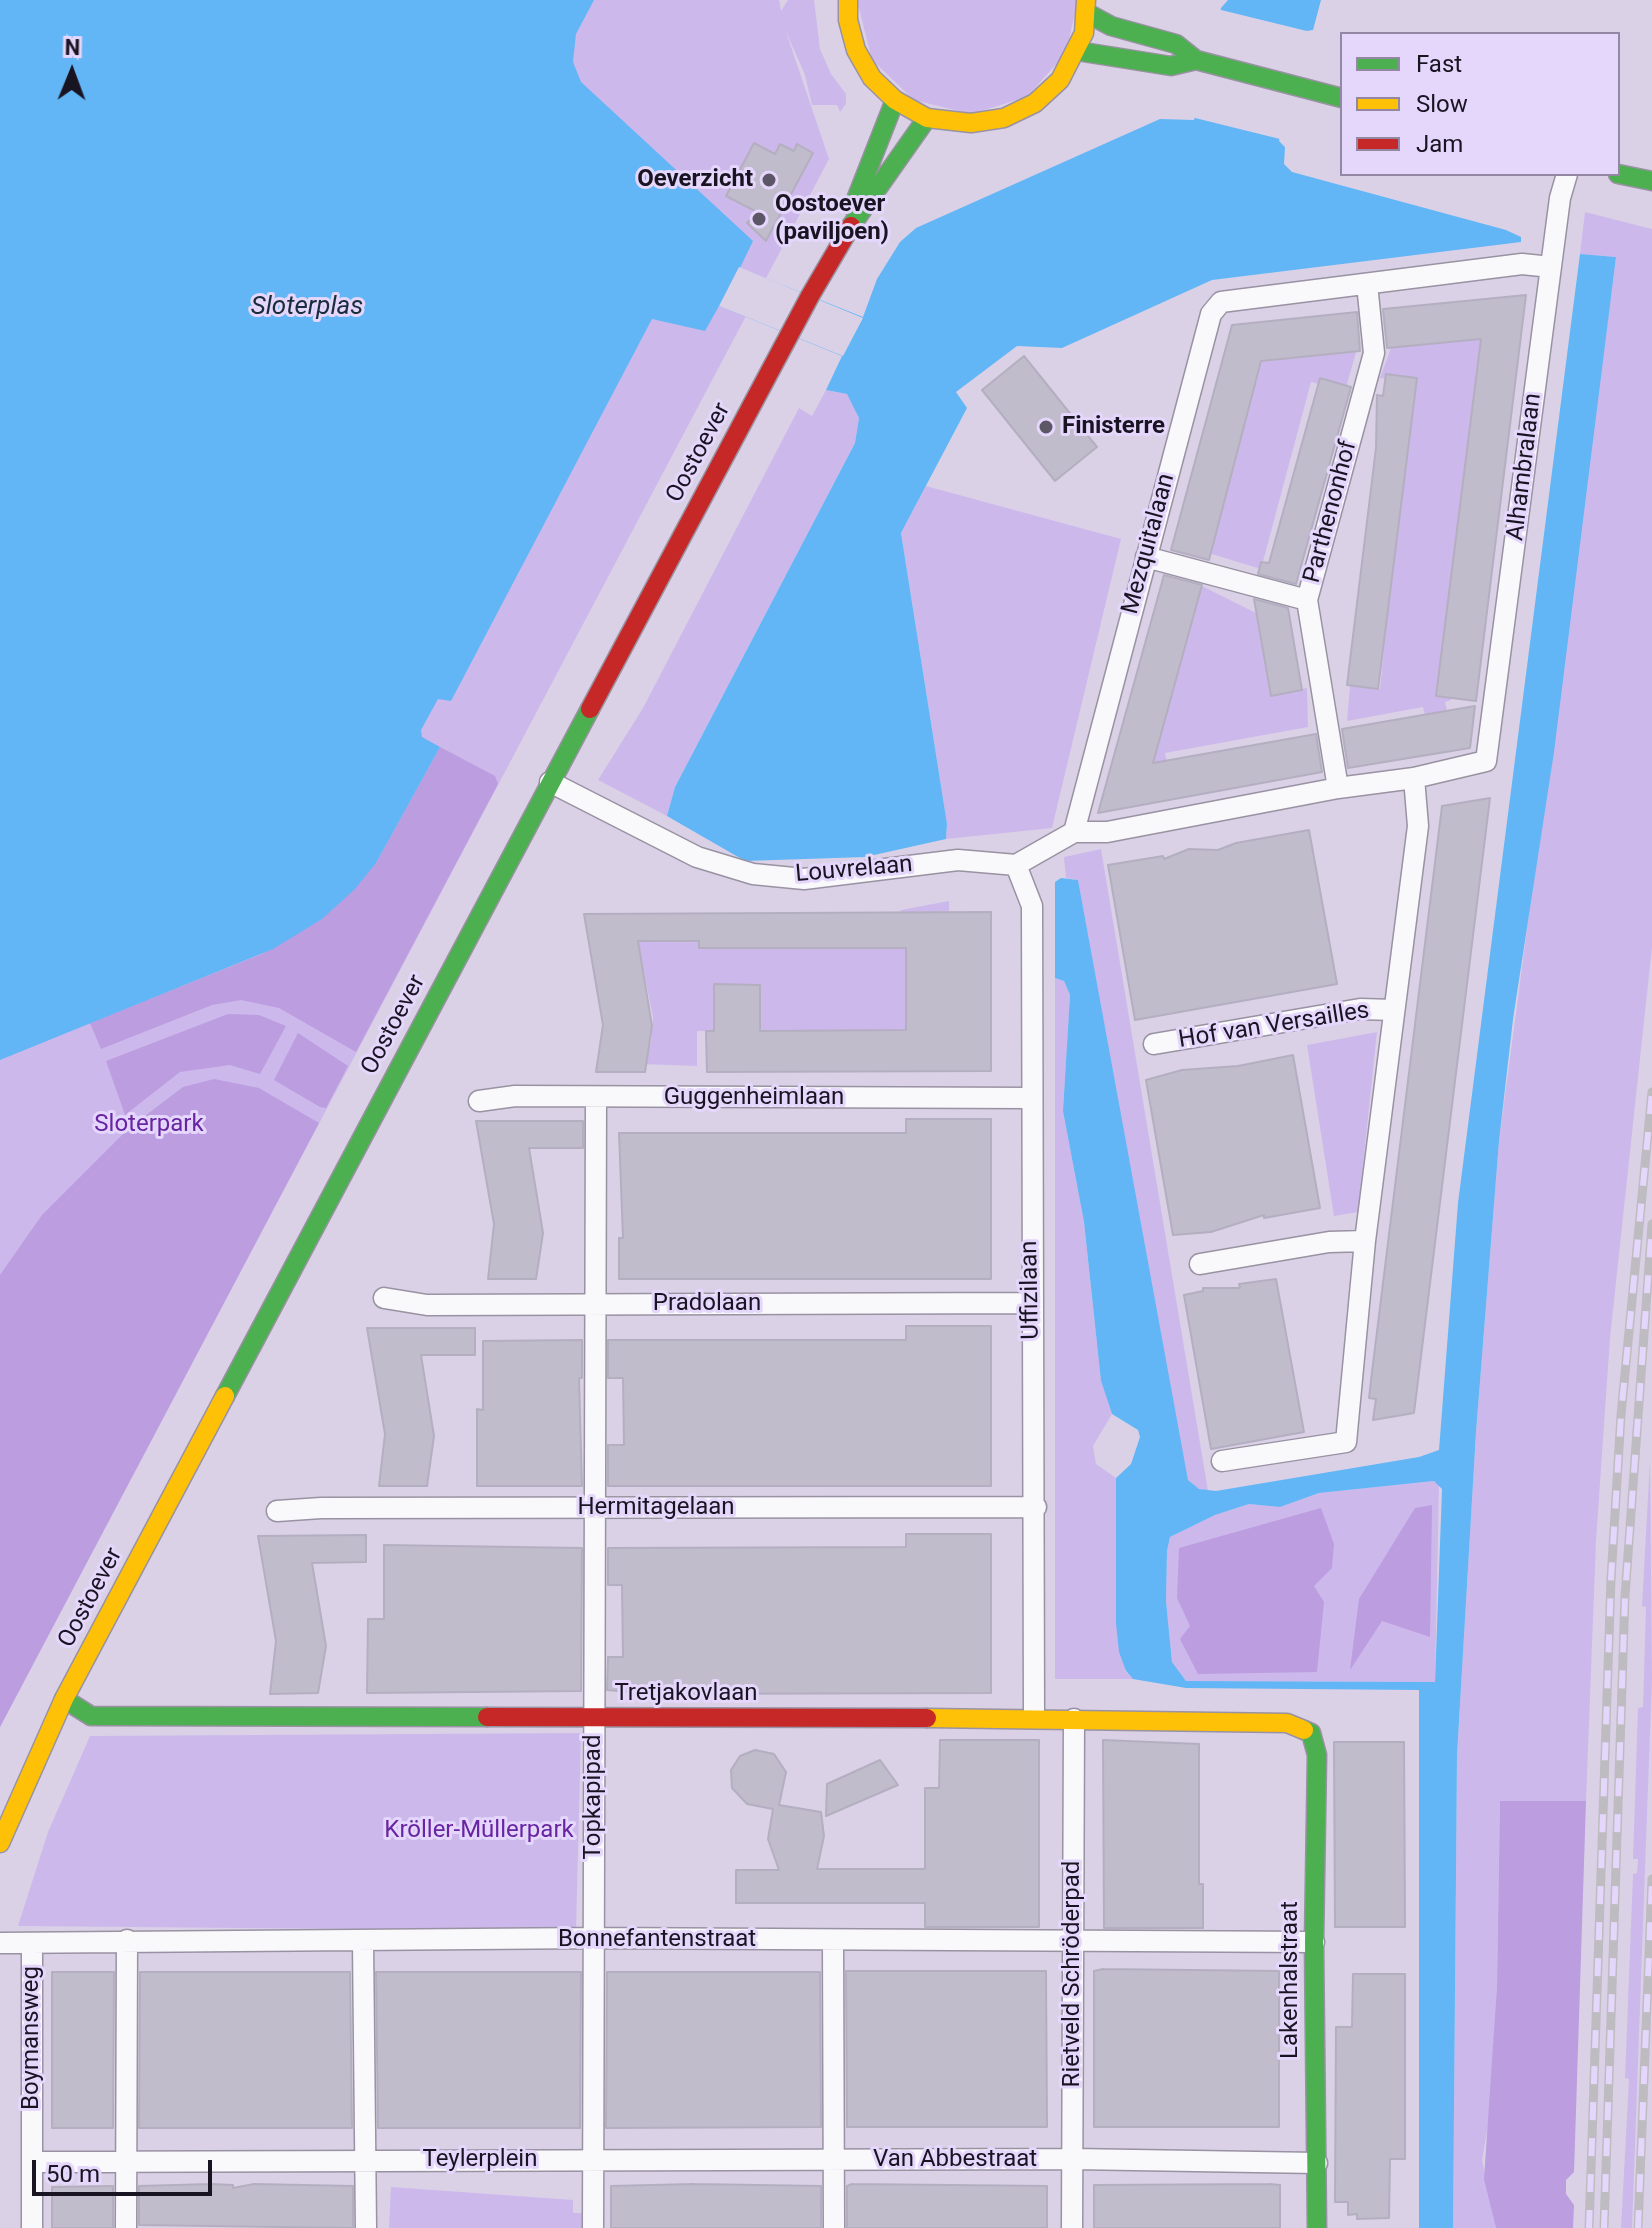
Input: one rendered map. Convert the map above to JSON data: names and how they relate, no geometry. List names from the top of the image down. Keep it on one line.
{"streets":{"main road":["Oostoever","Tretjakovlaan","Lakenhalstraat"],"street":["Alhambralaan","Parthenonhof","Mezquitalaan","Louvrelaan","Hof van Versailles","Guggenheimlaan","Uffizilaan","Pradolaan","Hermitagelaan","Topkapipad","Bonnefantenstraat","Rietveld Schröderpad","Boymansweg","Teylerplein","Van Abbestraat"]},"crossings":[["Oostoever","Louvrelaan"],["Oostoever","Tretjakovlaan"],["Alhambralaan","Mezquitalaan"],["Alhambralaan","Hof van Versailles"],["Parthenonhof","Mezquitalaan"],["Louvrelaan","Uffizilaan"],["Guggenheimlaan","Uffizilaan"],["Guggenheimlaan","Topkapipad"],["Uffizilaan","Pradolaan"],["Uffizilaan","Hermitagelaan"],["Uffizilaan","Tretjakovlaan"],["Pradolaan","Topkapipad"],["Hermitagelaan","Topkapipad"],["Tretjakovlaan","Topkapipad"],["Tretjakovlaan","Rietveld Schröderpad"],["Tretjakovlaan","Lakenhalstraat"],["Topkapipad","Bonnefantenstraat"],["Topkapipad","Teylerplein"],["Topkapipad","Van Abbestraat"],["Bonnefantenstraat","Rietveld Schröderpad"],["Bonnefantenstraat","Lakenhalstraat"],["Bonnefantenstraat","Boymansweg"],["Rietveld Schröderpad","Van Abbestraat"],["Lakenhalstraat","Van Abbestraat"],["Teylerplein","Van Abbestraat"]],"water":["Sloterplas"],"parks":["Sloterpark","Kröller-Müllerpark"],"places":["Oeverzicht","Oostoever (paviljoen)","Finisterre"],"legend":["Fast","Slow","Jam"],"scale_bar":"50 m","north":"top"}
